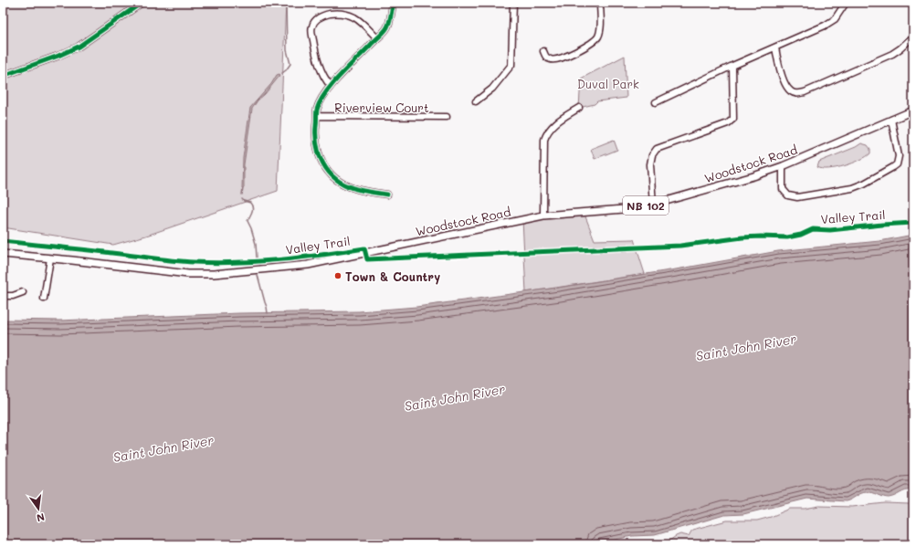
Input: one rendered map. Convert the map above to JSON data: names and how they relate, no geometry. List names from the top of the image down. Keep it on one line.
{"streets":{"main road":["Woodstock Road","NB 102"],"street":["Riverview Court"],"cycle path":["Valley Trail"]},"water":["Saint John River"],"parks":["Duval Park"],"places":["Town & Country"],"north":"bottom"}
